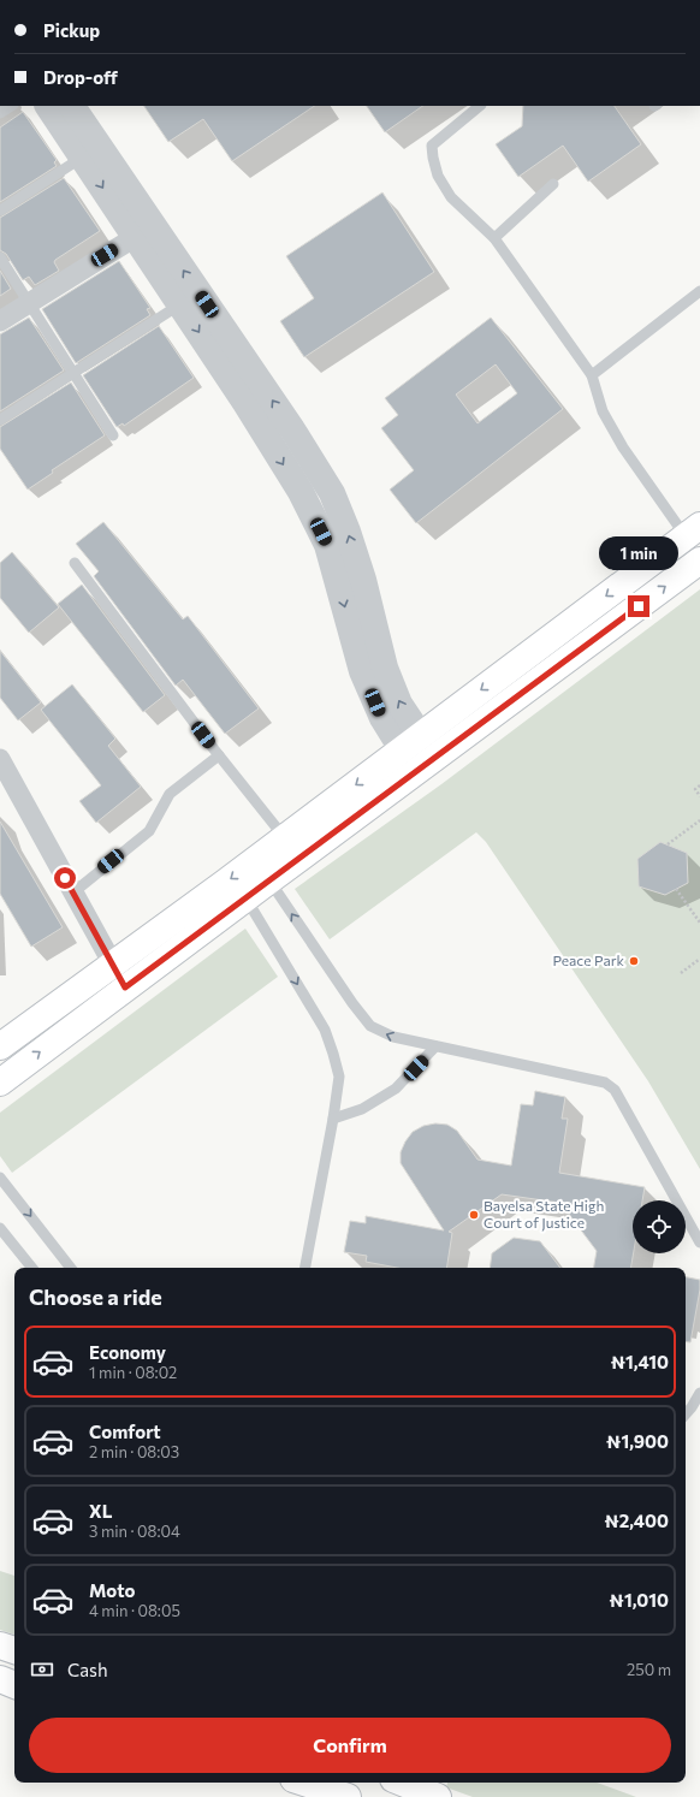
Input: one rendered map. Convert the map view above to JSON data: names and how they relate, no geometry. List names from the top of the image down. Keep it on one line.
{"places":["Peace Park","Bayelsa State High Court of Justice"],"page":{"banner":["Pickup","Drop-off"],"bubble":"1 min","heading":"Choose a ride","list":[{"name":"Economy","note":"1 min · 08:02","value":"₦1,410"},{"name":"Comfort","note":"2 min · 08:03","value":"₦1,900"},{"name":"XL","note":"3 min · 08:04","value":"₦2,400"},{"name":"Moto","note":"4 min · 08:05","value":"₦1,010"}],"pay":["Cash","250 m"],"buttons":"Confirm"}}
